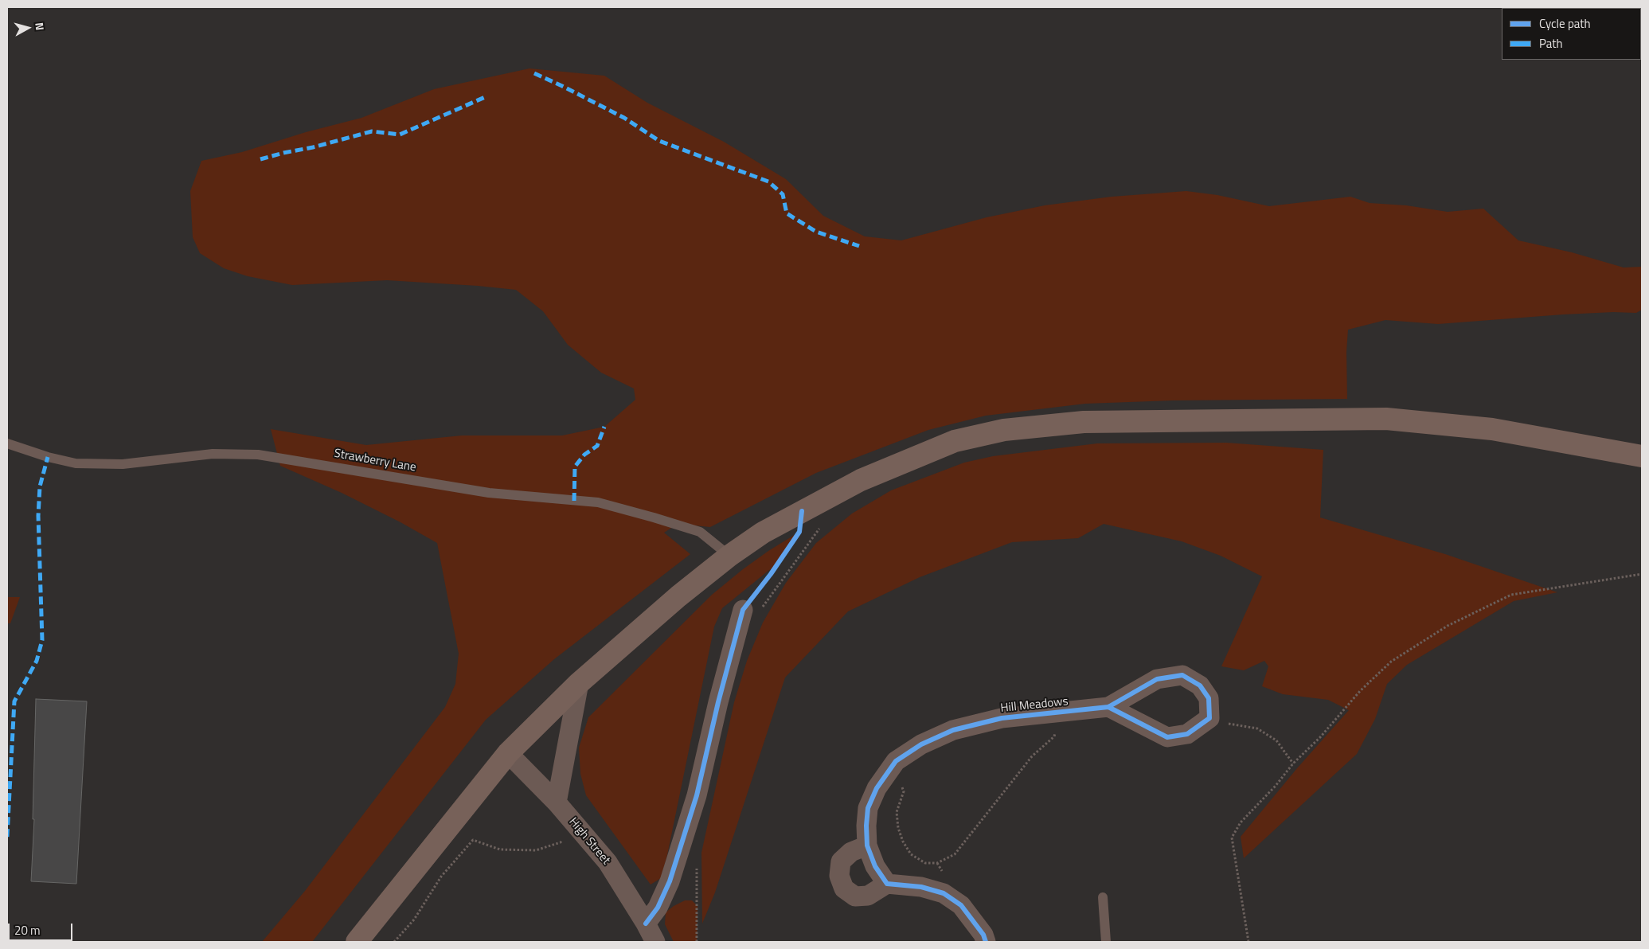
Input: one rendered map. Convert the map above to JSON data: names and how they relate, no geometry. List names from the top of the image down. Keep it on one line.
{"streets":{"street":["Hill Meadows","High Street"],"lane":["Strawberry Lane"]},"legend":["Cycle path","Path"],"scale_bar":"20 m","north":"right"}
